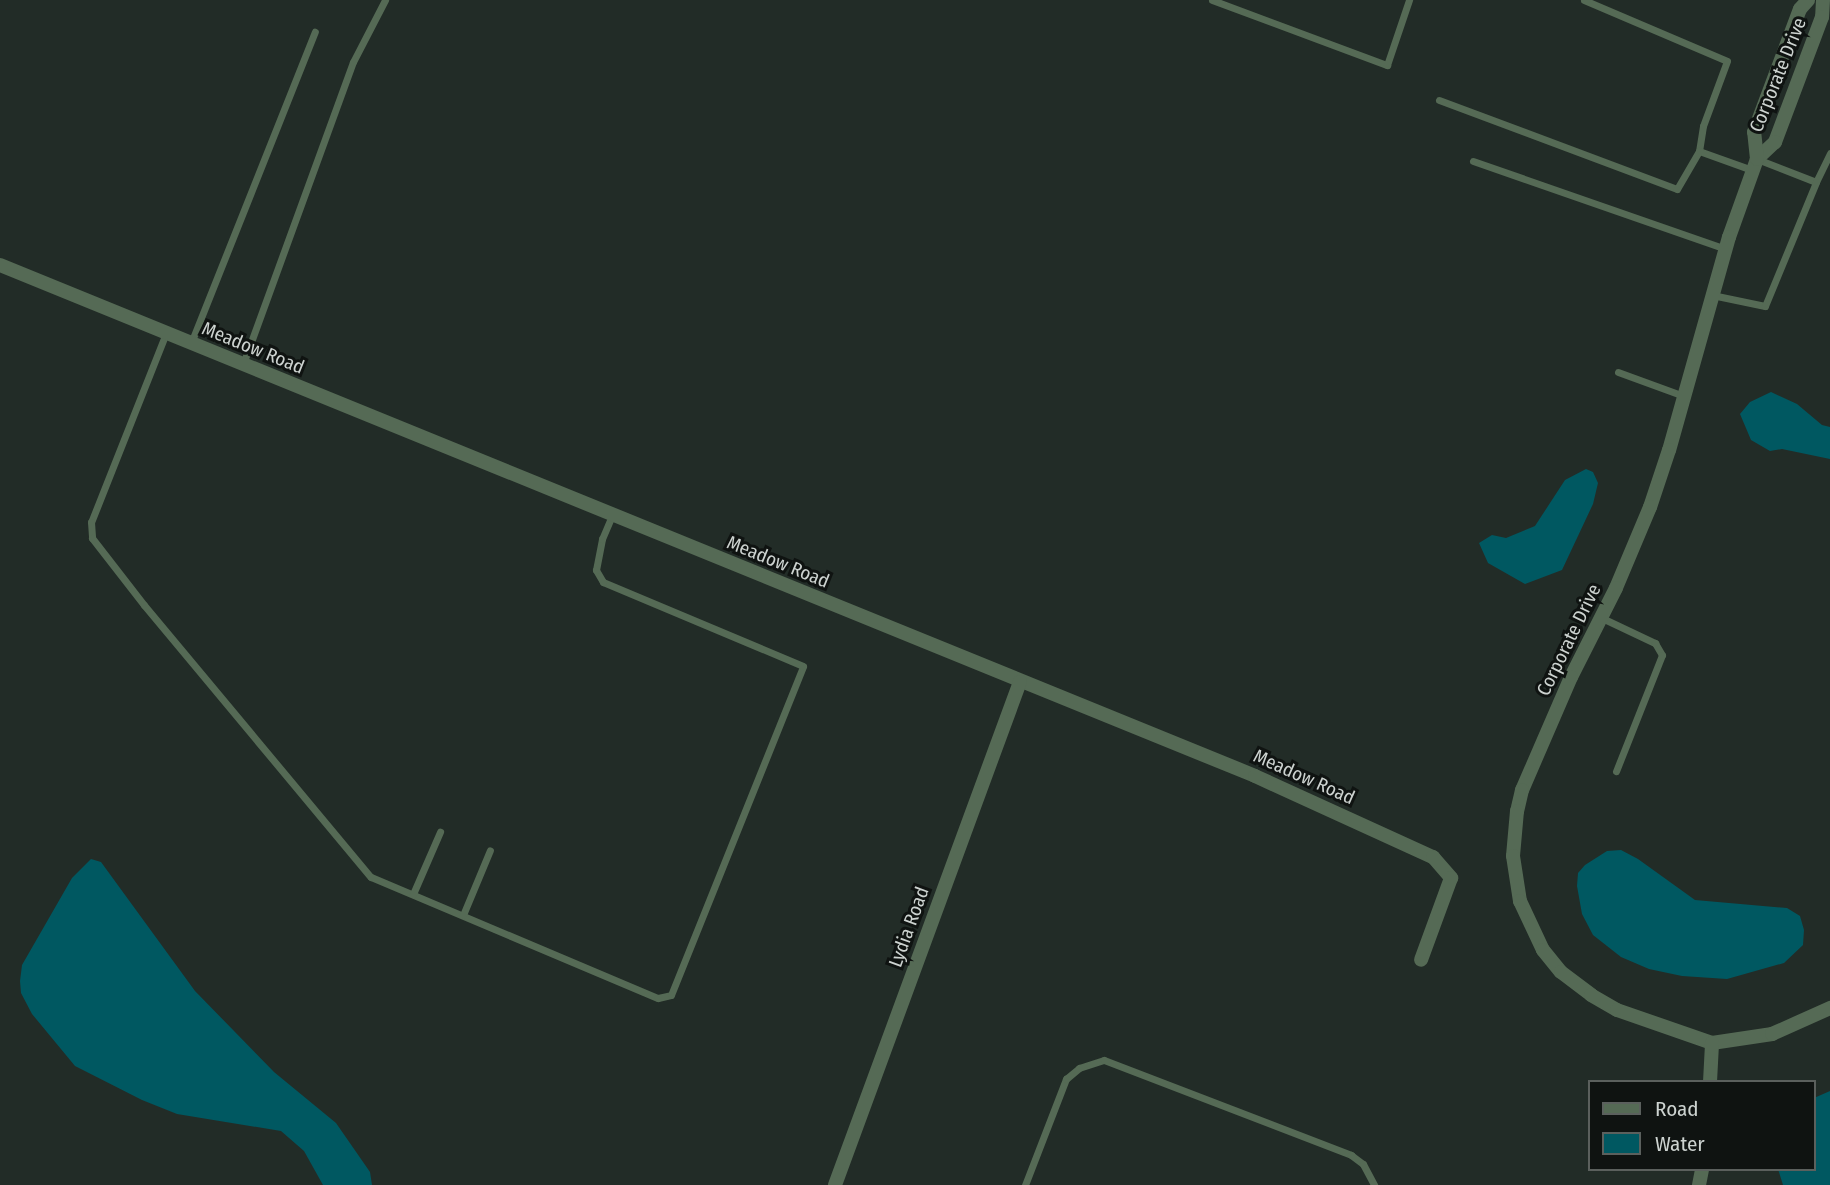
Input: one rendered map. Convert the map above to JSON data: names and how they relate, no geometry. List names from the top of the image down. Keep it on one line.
{"streets":{"street":["Corporate Drive","Meadow Road","Lydia Road"]},"crossings":[["Meadow Road","Lydia Road"]],"legend":["Road","Water"]}
